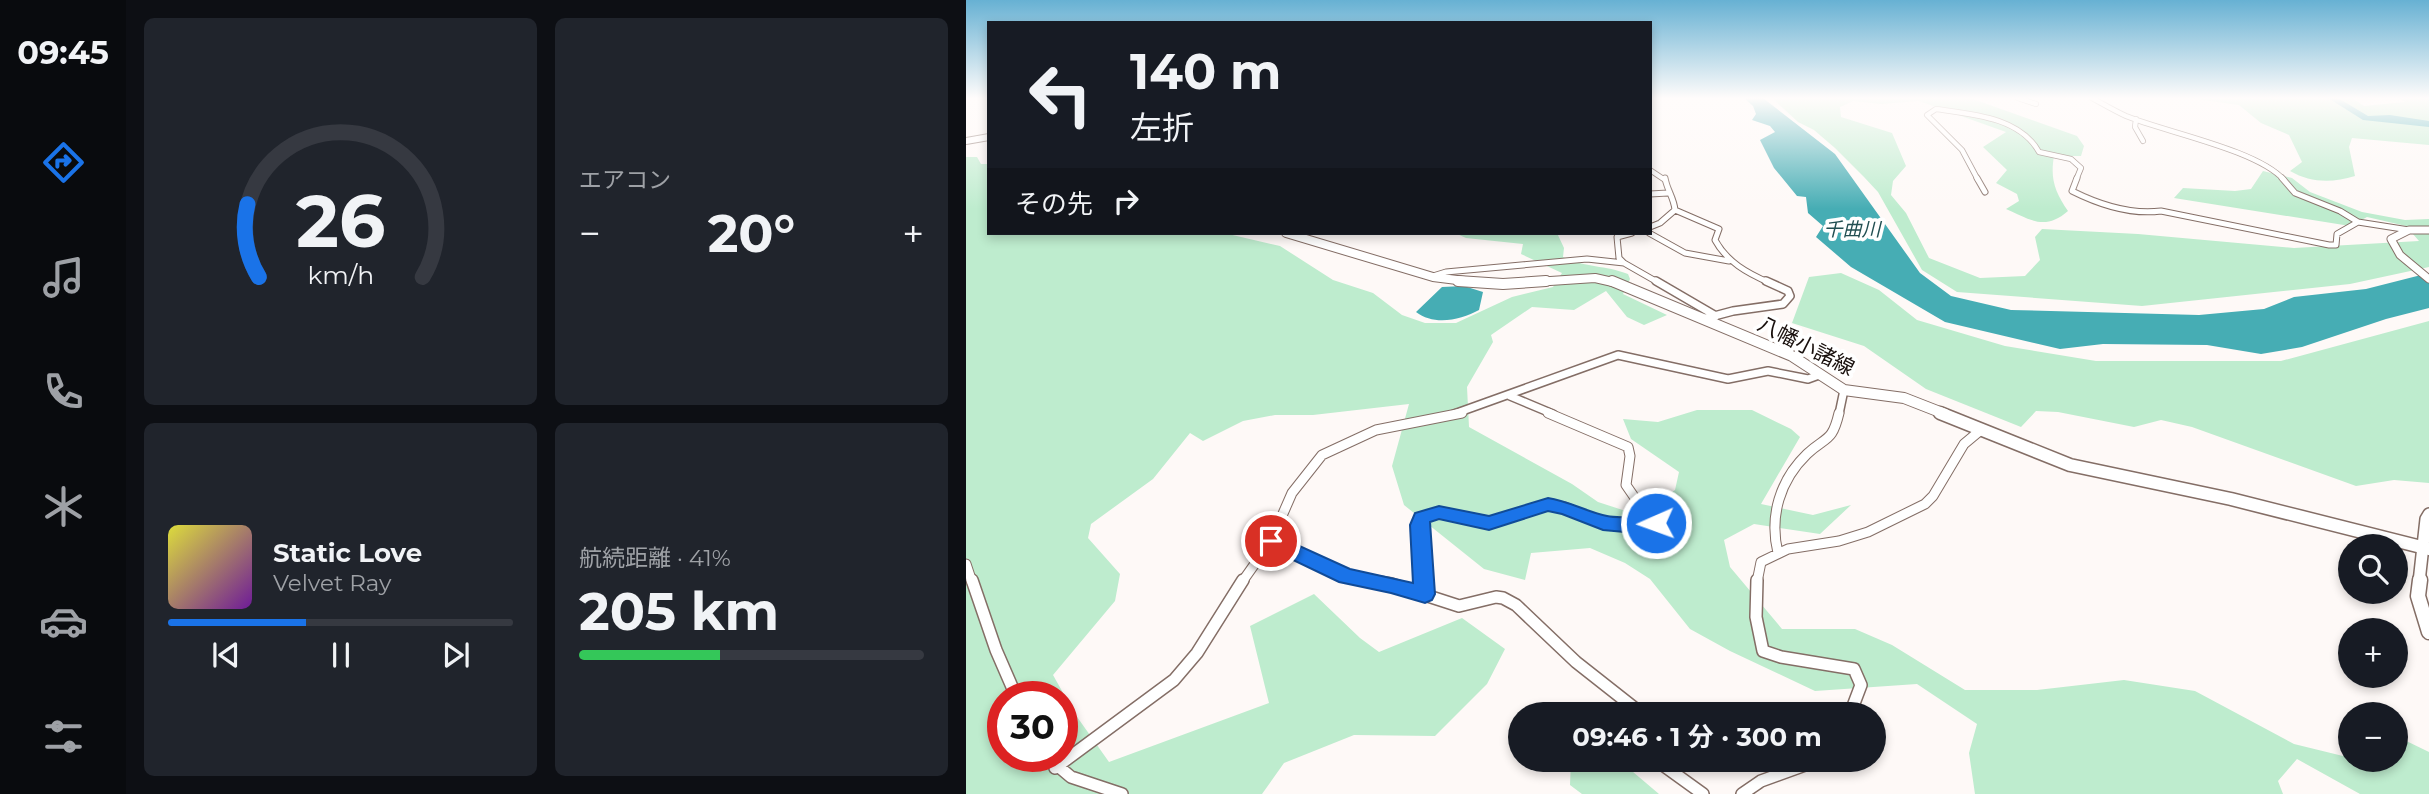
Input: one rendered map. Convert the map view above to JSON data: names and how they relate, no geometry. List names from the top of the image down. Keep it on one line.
{"streets":{"main road":["八幡小諸線"]},"water":["千曲川"],"page":{"tabs":"09:45","tile":["エアコン",["航続距離 · 41%","205 km"]],"turn":["140 m","左折"],"then":"その先","heat":["−","20°","+"],"song":["Static Love","Velvet Ray"],"map_buttons":["+","−"],"limit":"30","trip":"09:46 · 1 分 · 300 m","gauge":["26","km/h"]}}
